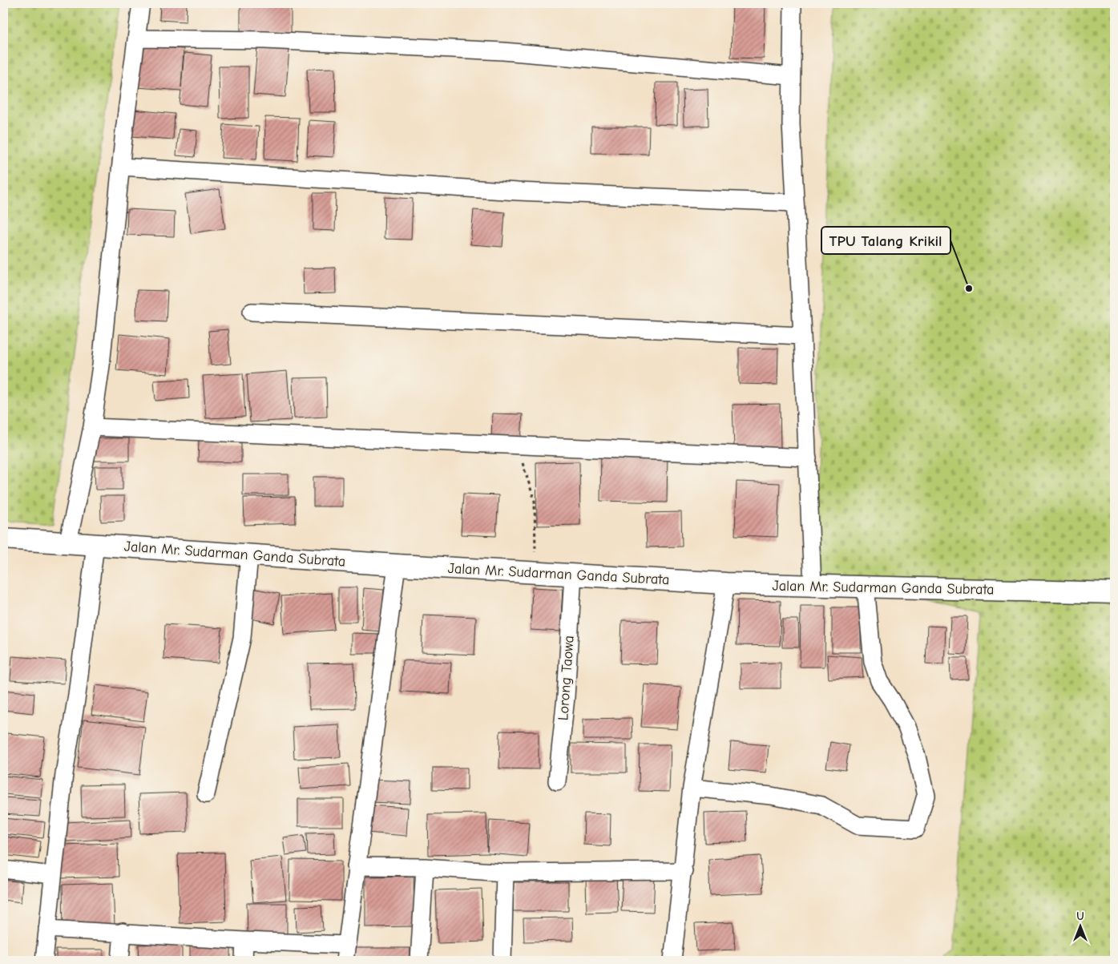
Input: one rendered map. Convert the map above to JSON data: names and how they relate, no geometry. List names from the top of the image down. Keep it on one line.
{"streets":{"street":["Jalan Mr. Sudarman Ganda Subrata","Lorong Taowa"]},"crossings":[["Jalan Mr. Sudarman Ganda Subrata","Lorong Taowa"]],"places":["TPU Talang Krikil"],"north":"top"}
